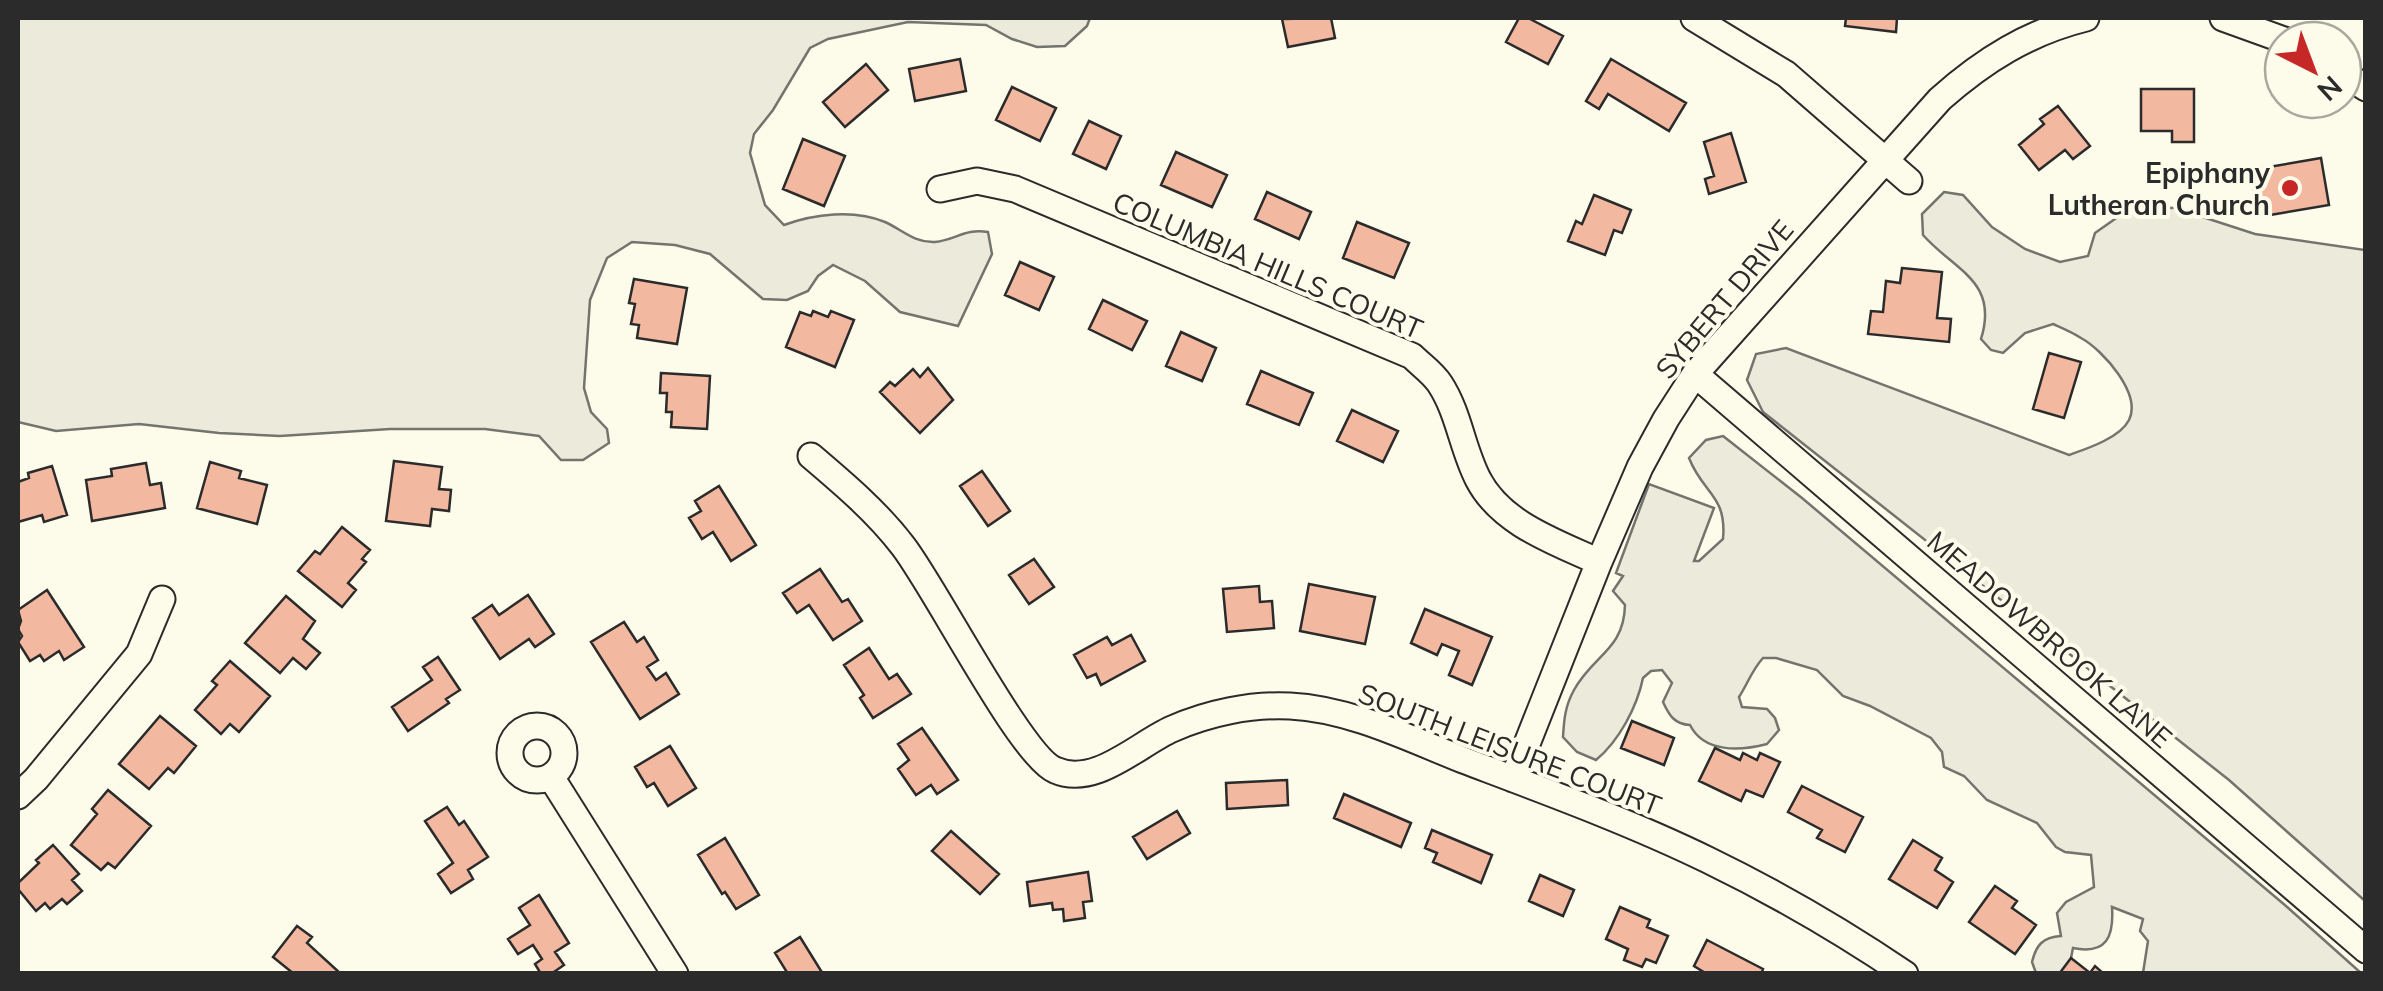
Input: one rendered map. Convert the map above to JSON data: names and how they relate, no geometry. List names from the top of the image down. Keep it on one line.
{"streets":{"street":["COLUMBIA HILLS COURT","SYBERT DRIVE","MEADOWBROOK LANE","SOUTH LEISURE COURT"]},"crossings":[["COLUMBIA HILLS COURT","SYBERT DRIVE"],["SYBERT DRIVE","MEADOWBROOK LANE"],["SYBERT DRIVE","SOUTH LEISURE COURT"]],"places":["Epiphany Lutheran Church"],"north":"bottom right"}
